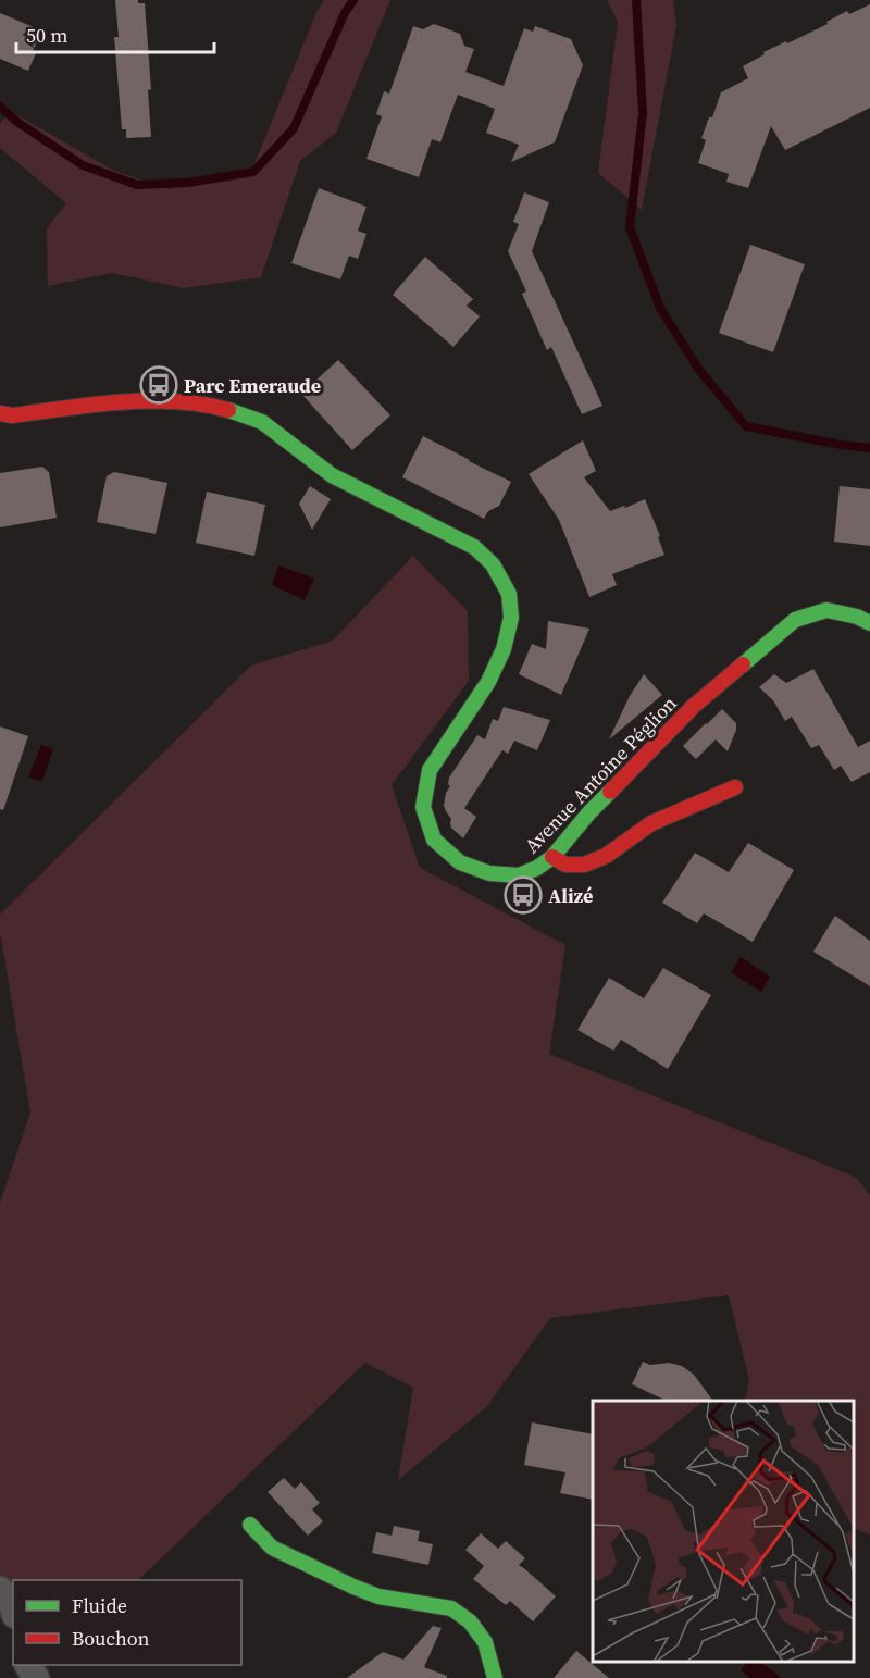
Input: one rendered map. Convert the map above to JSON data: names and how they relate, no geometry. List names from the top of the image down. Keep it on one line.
{"streets":{"street":["Avenue Antoine Péglion"]},"places":{"bus stop":["Parc Emeraude","Alizé"]},"legend":["Fluide","Bouchon"],"scale_bar":"50 m"}
